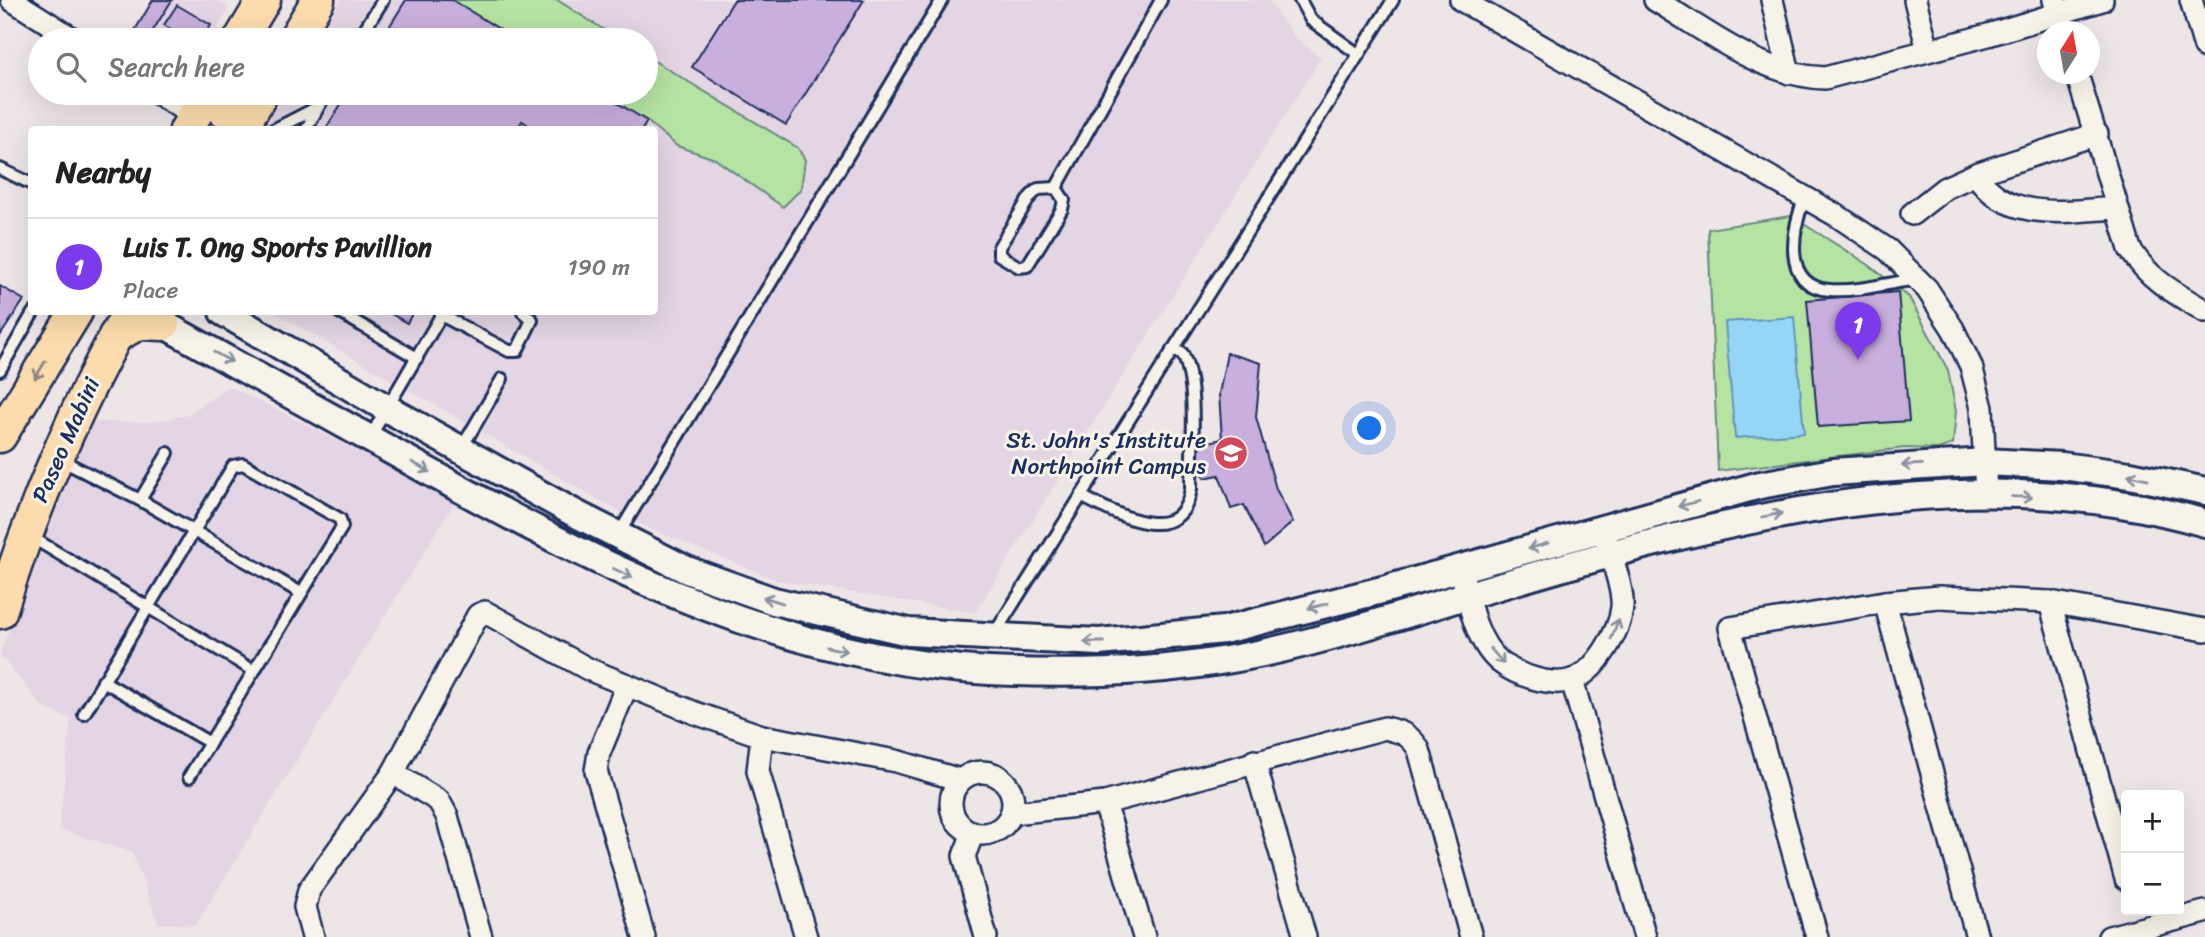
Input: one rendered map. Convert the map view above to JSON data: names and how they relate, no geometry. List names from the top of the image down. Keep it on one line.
{"streets":{"main road":["Paseo Mabini"]},"places":{"school or university":["St. John's Institute Northpoint Campus"]},"north":"top","page":{"search":"Search here","heading":"Nearby","list":[{"mark":"1","name":"Luis T. Ong Sports Pavillion","note":"Place","value":"190 m"}],"pins":"1","map_buttons":["+","−"]}}
